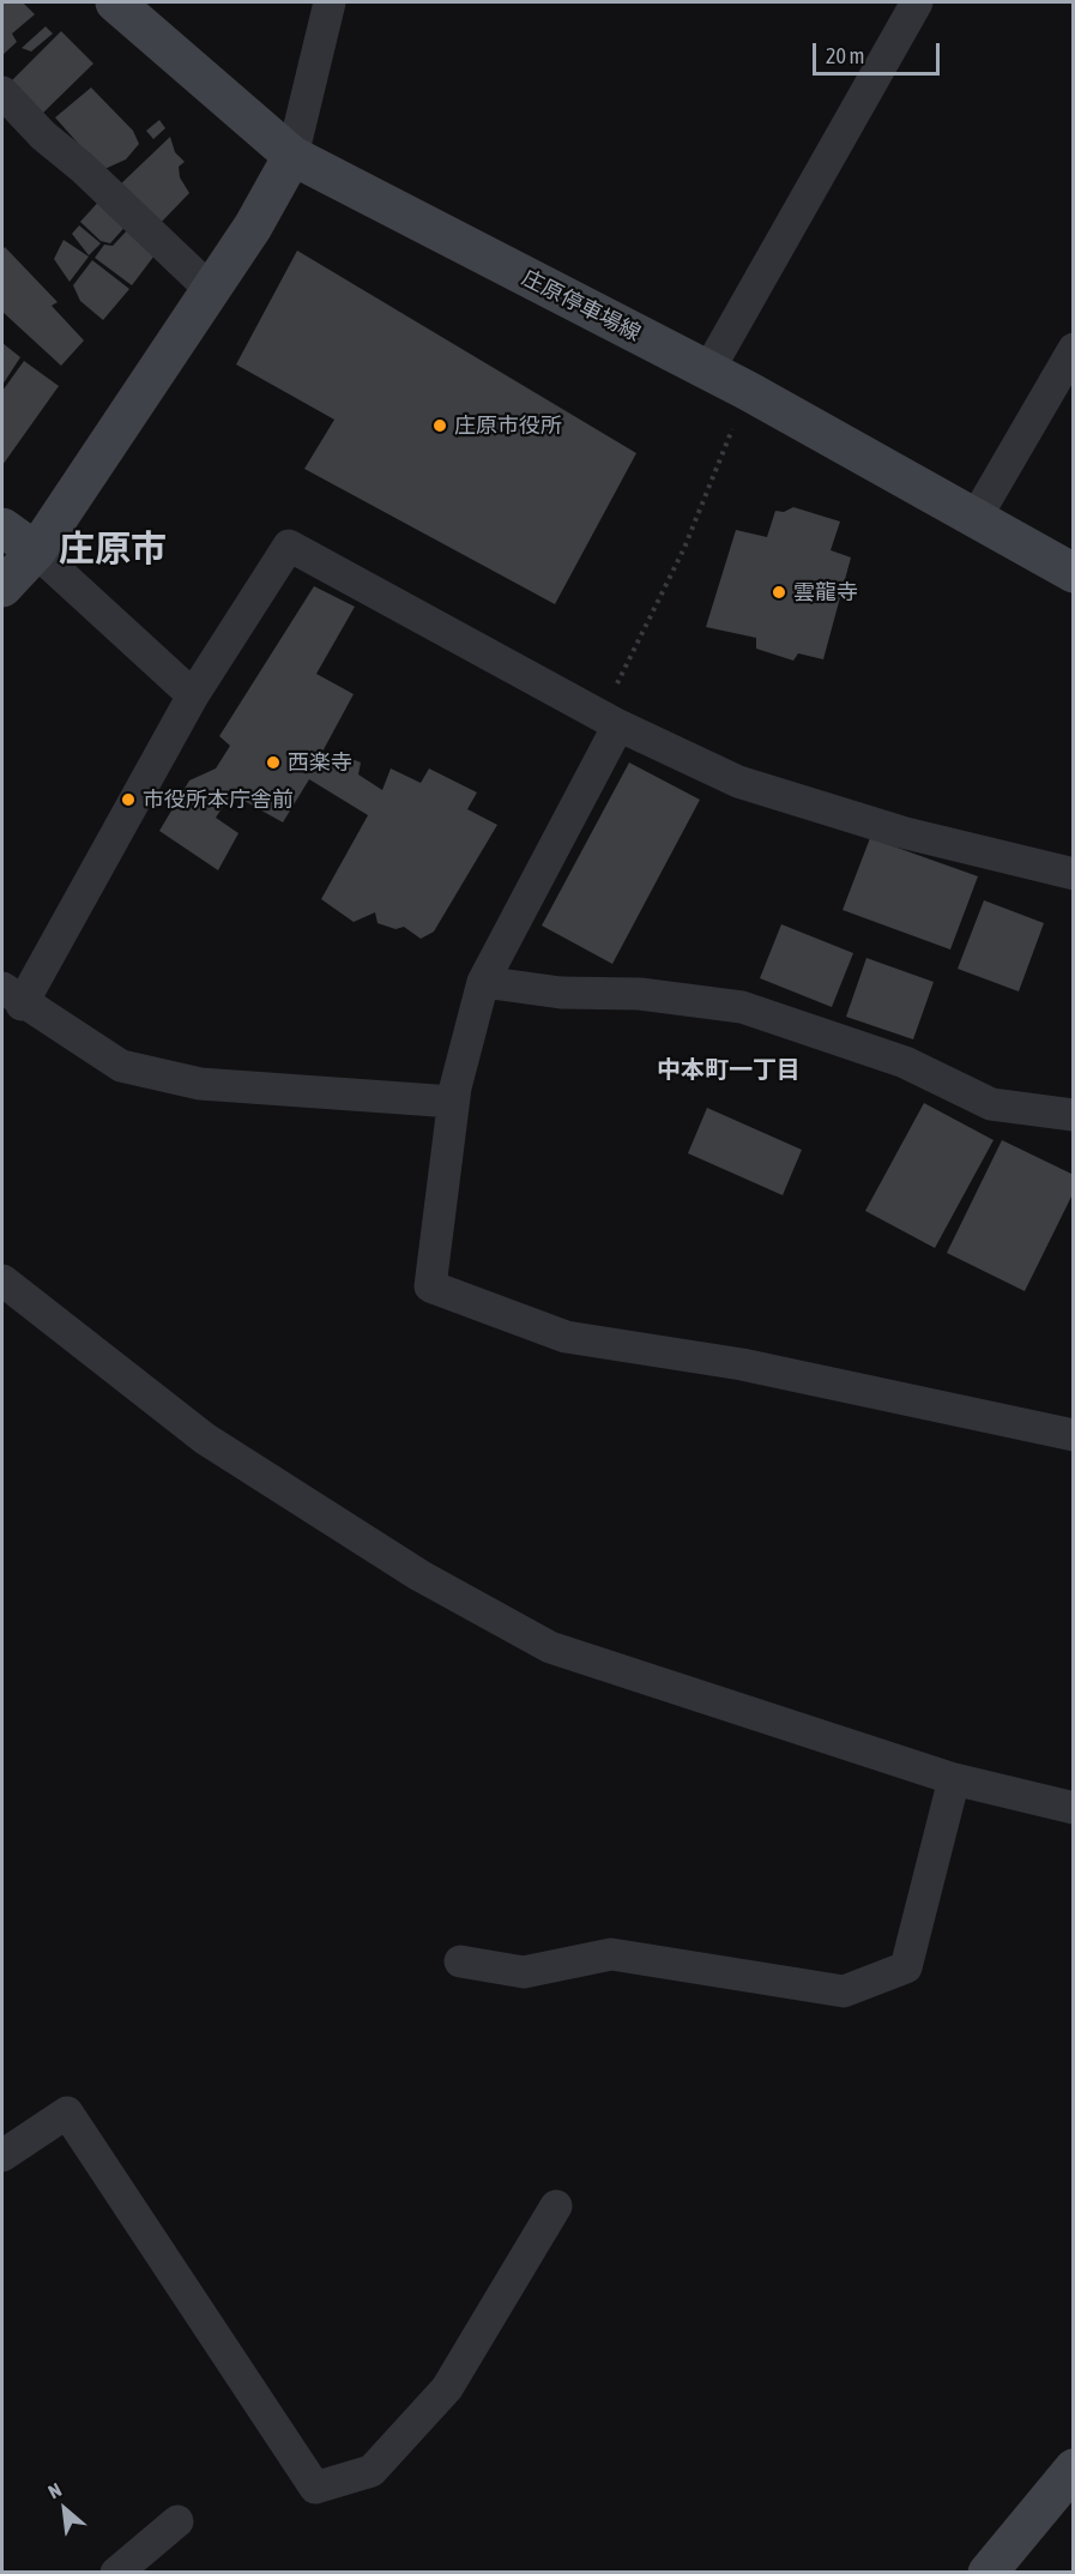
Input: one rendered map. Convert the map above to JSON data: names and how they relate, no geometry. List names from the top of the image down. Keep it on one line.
{"streets":{"main road":["庄原停車場線"]},"districts":["庄原市","中本町一丁目"],"places":["庄原市役所","雲龍寺","西楽寺","市役所本庁舎前"],"scale_bar":"20 m","north":"top left"}
